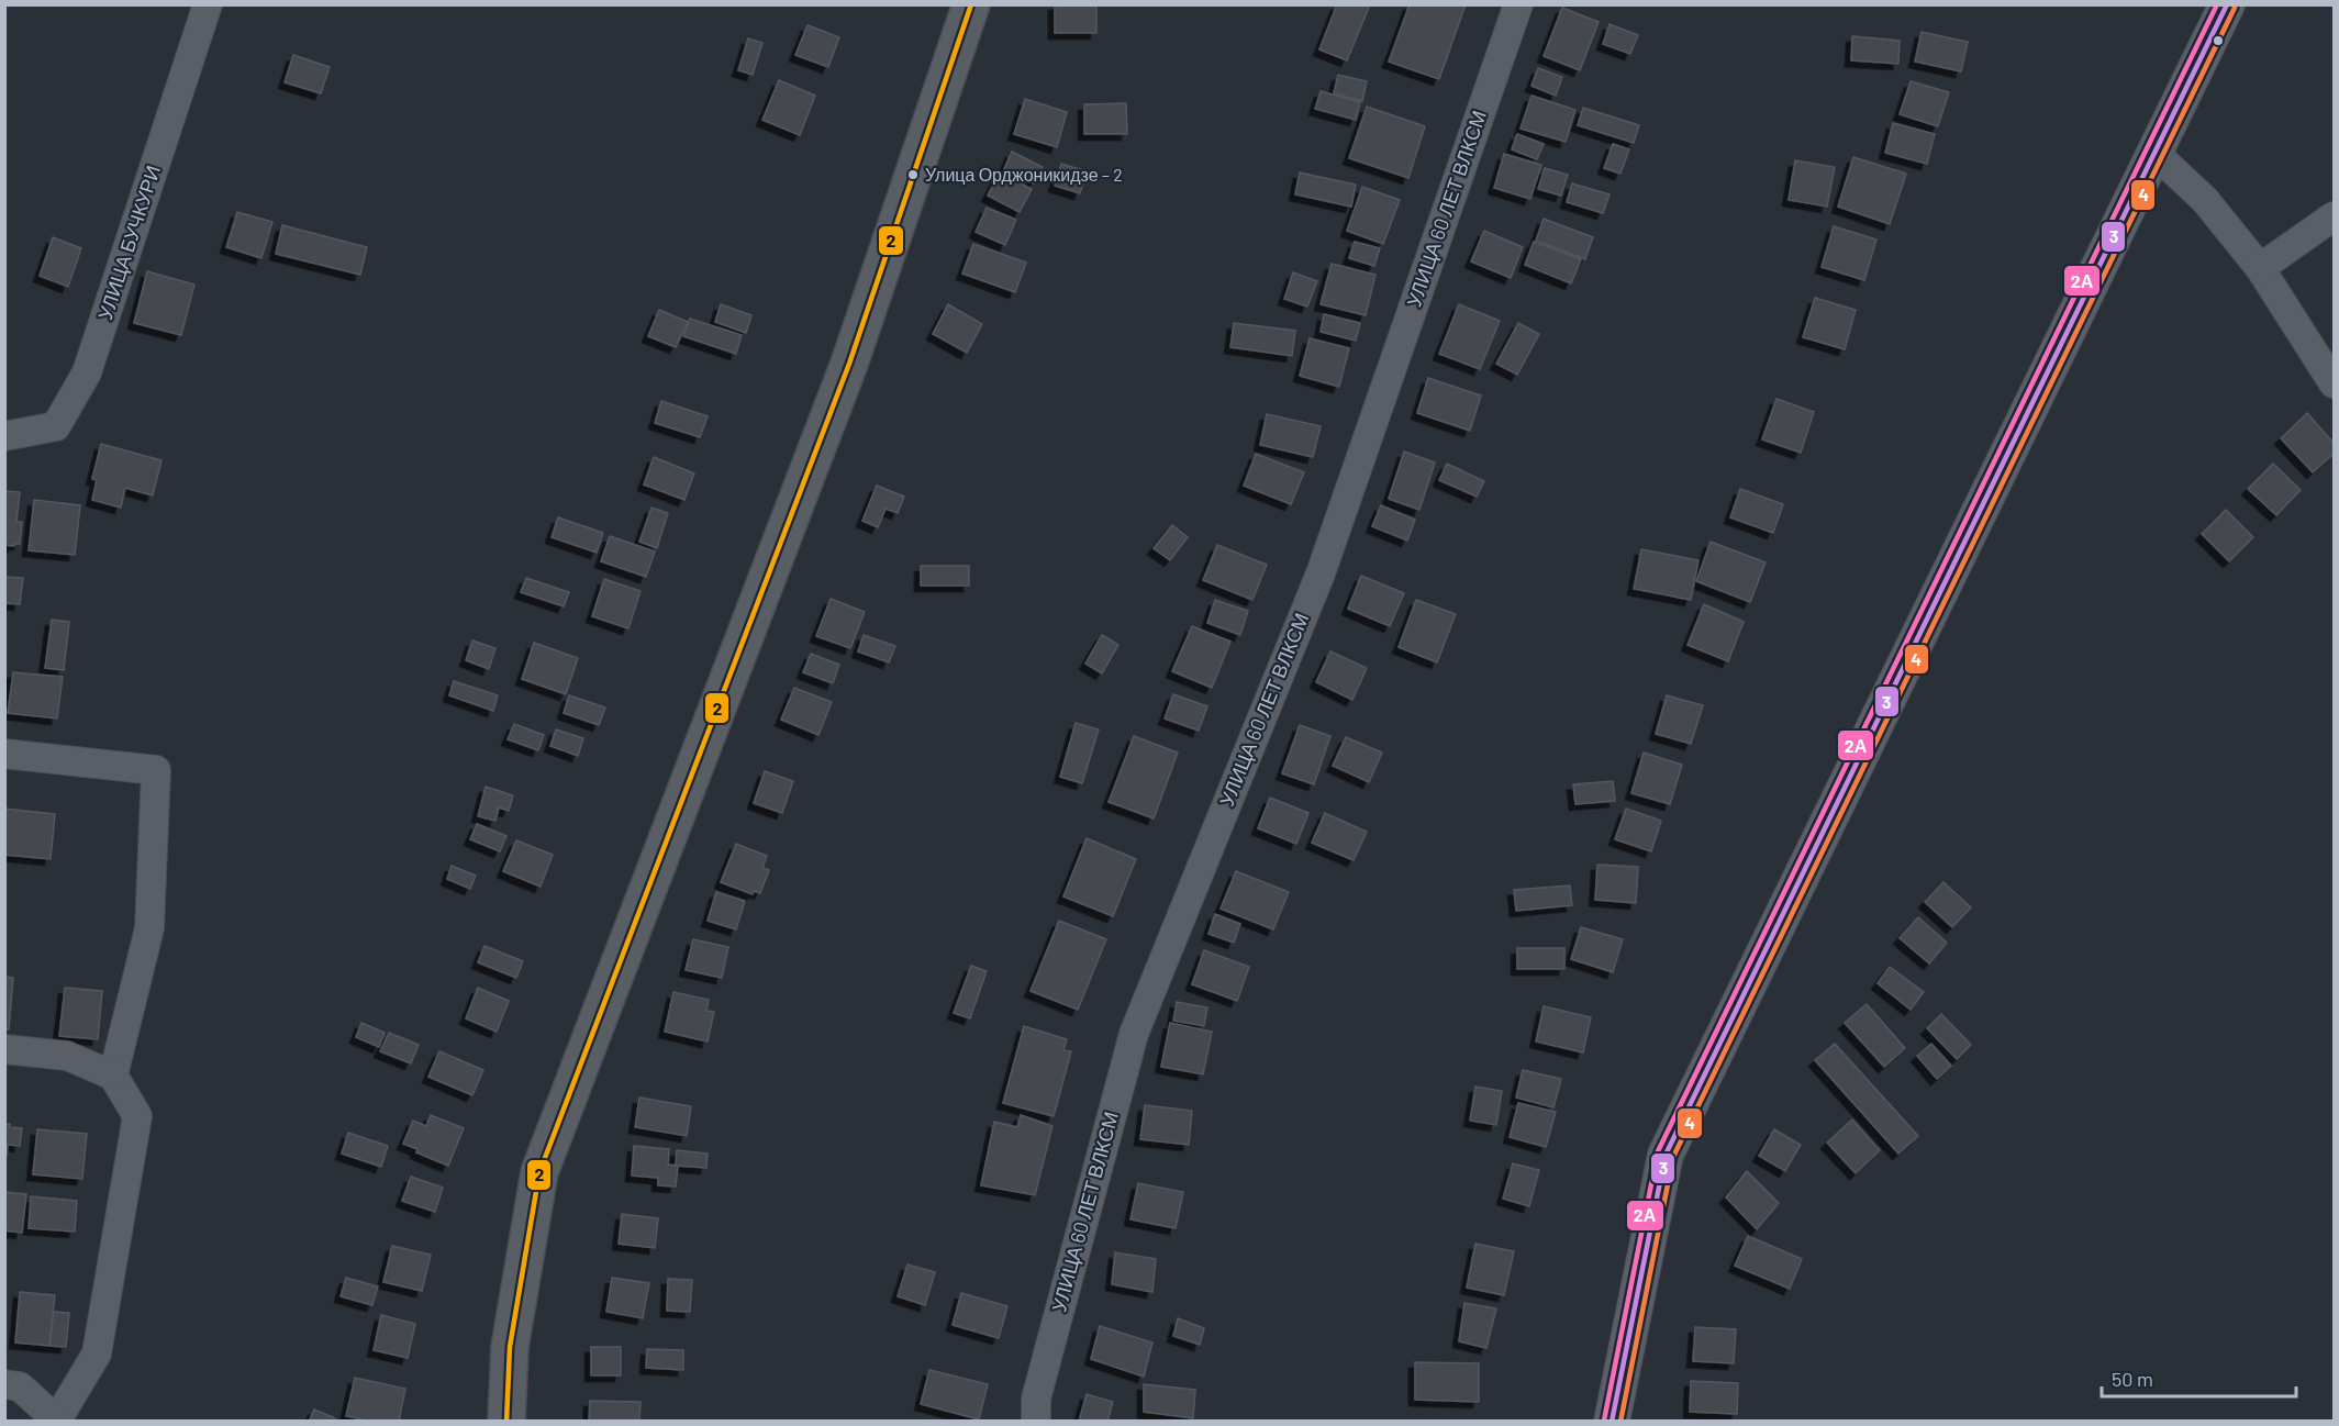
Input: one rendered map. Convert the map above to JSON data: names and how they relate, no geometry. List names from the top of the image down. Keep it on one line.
{"streets":{"street":["УЛИЦА 60 ЛЕТ ВЛКСМ","УЛИЦА БУЧКУРИ"]},"places":["Улица Орджоникидзе – 2"],"lines":["transit line 3","transit line 2","transit line 2А","transit line 4"],"scale_bar":"50 m"}
